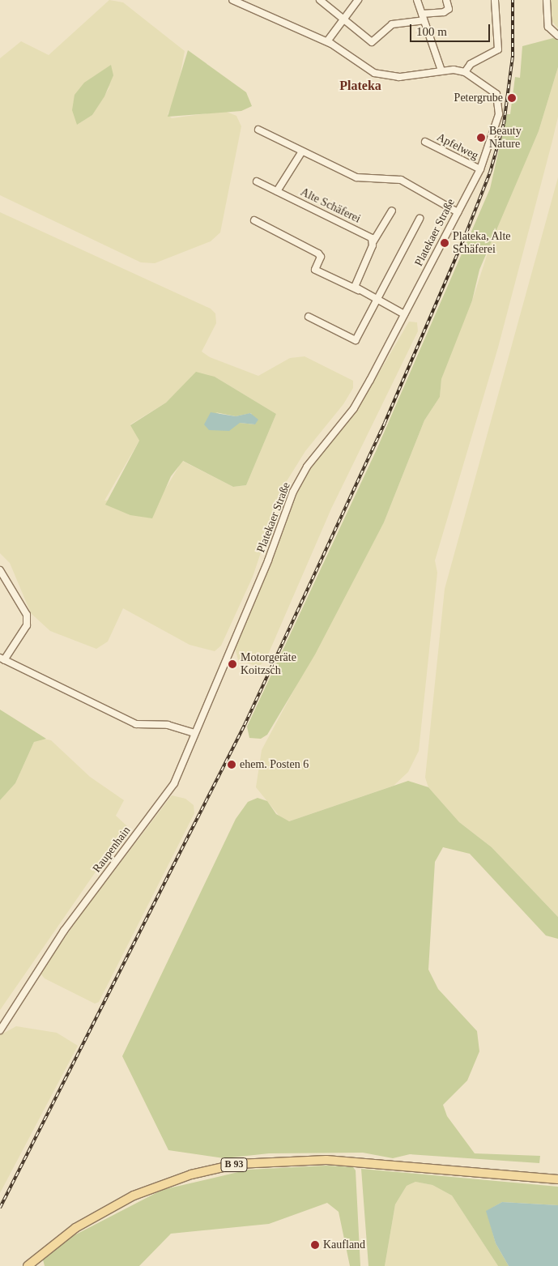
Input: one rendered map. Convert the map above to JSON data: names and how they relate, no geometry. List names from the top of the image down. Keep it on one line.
{"streets":{"main road":["B 93"],"street":["Apfelweg","Alte Schäferei","Platekaer Straße","Raupenhain"]},"crossings":[["Apfelweg","Platekaer Straße"],["Platekaer Straße","Raupenhain"]],"districts":["Plateka"],"places":["Petergrube","Beauty Nature","Plateka, Alte Schäferei","Motorgeräte Koitzsch","ehem. Posten 6","Kaufland"],"scale_bar":"100 m"}
